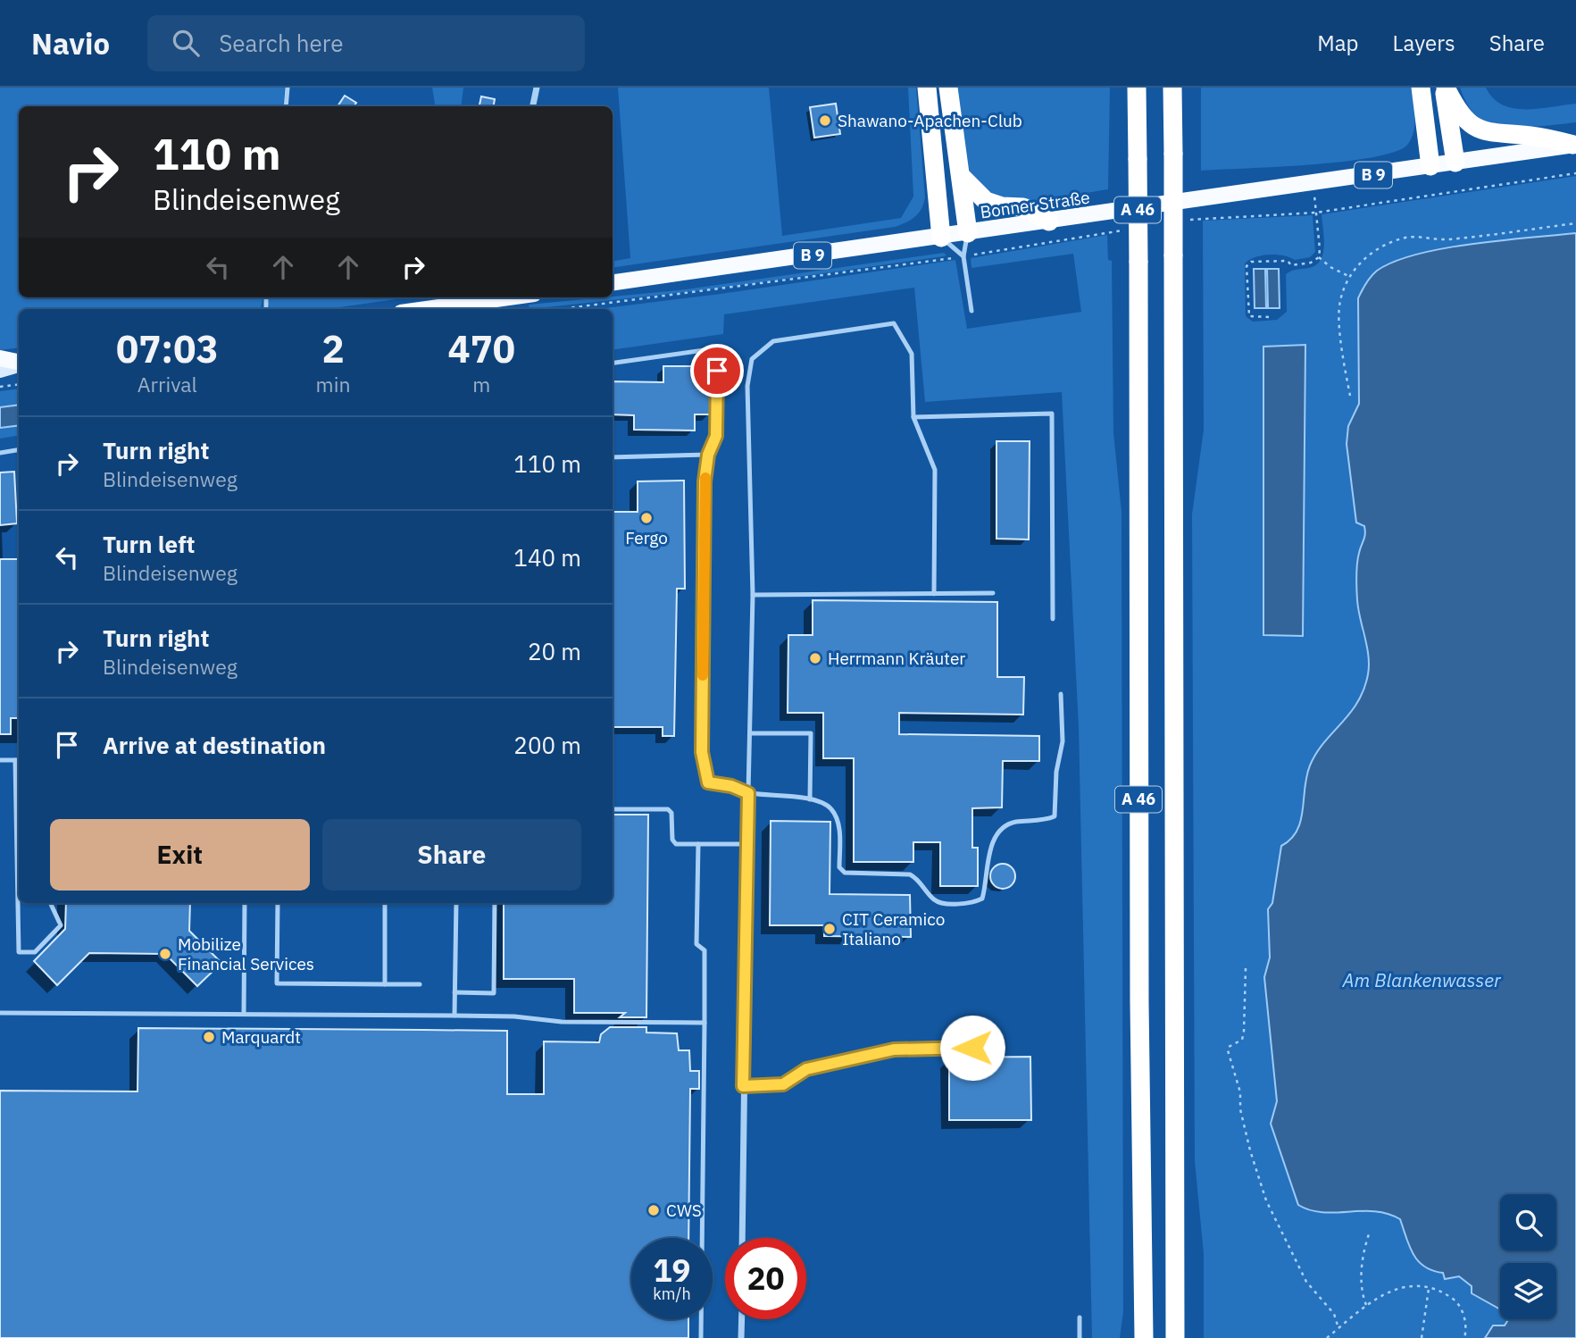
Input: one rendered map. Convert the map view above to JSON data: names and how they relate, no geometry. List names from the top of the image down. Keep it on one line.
{"streets":{"highway":["A 46"],"main road":["B 9","Bonner Straße"]},"water":["Am Blankenwasser"],"places":["Shawano-Apachen-Club","Fergo","Herrmann Kräuter","CIT Ceramico Italiano","Mobilize Financial Services","Marquardt","CWS"],"page":{"header":"Navio","search":"Search here","nav":["Map","Layers","Share"],"turn":["110 m","Blindeisenweg"],"eta":["07:03","Arrival","2","min","470","m"],"list":[{"name":"Turn right","note":"Blindeisenweg","value":"110 m"},{"name":"Turn left","note":"Blindeisenweg","value":"140 m"},{"name":"Turn right","note":"Blindeisenweg","value":"20 m"},{"name":"Arrive at destination","value":"200 m"}],"buttons":["Exit","Share"],"speed":"19 km/h","limit":"20"}}
